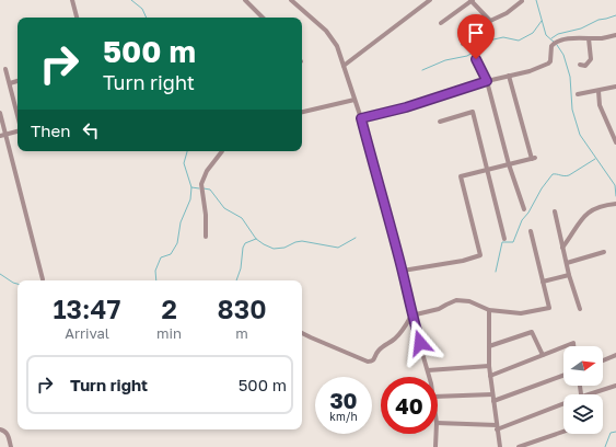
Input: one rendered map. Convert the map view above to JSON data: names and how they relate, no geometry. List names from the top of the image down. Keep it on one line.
{"north":"right","page":{"turn":["500 m","Turn right"],"then":"Then","eta":["13:47","Arrival","2","min","830","m"],"list":[{"name":"Turn right","value":"500 m"}],"speed":"30 km/h","limit":"40"}}
